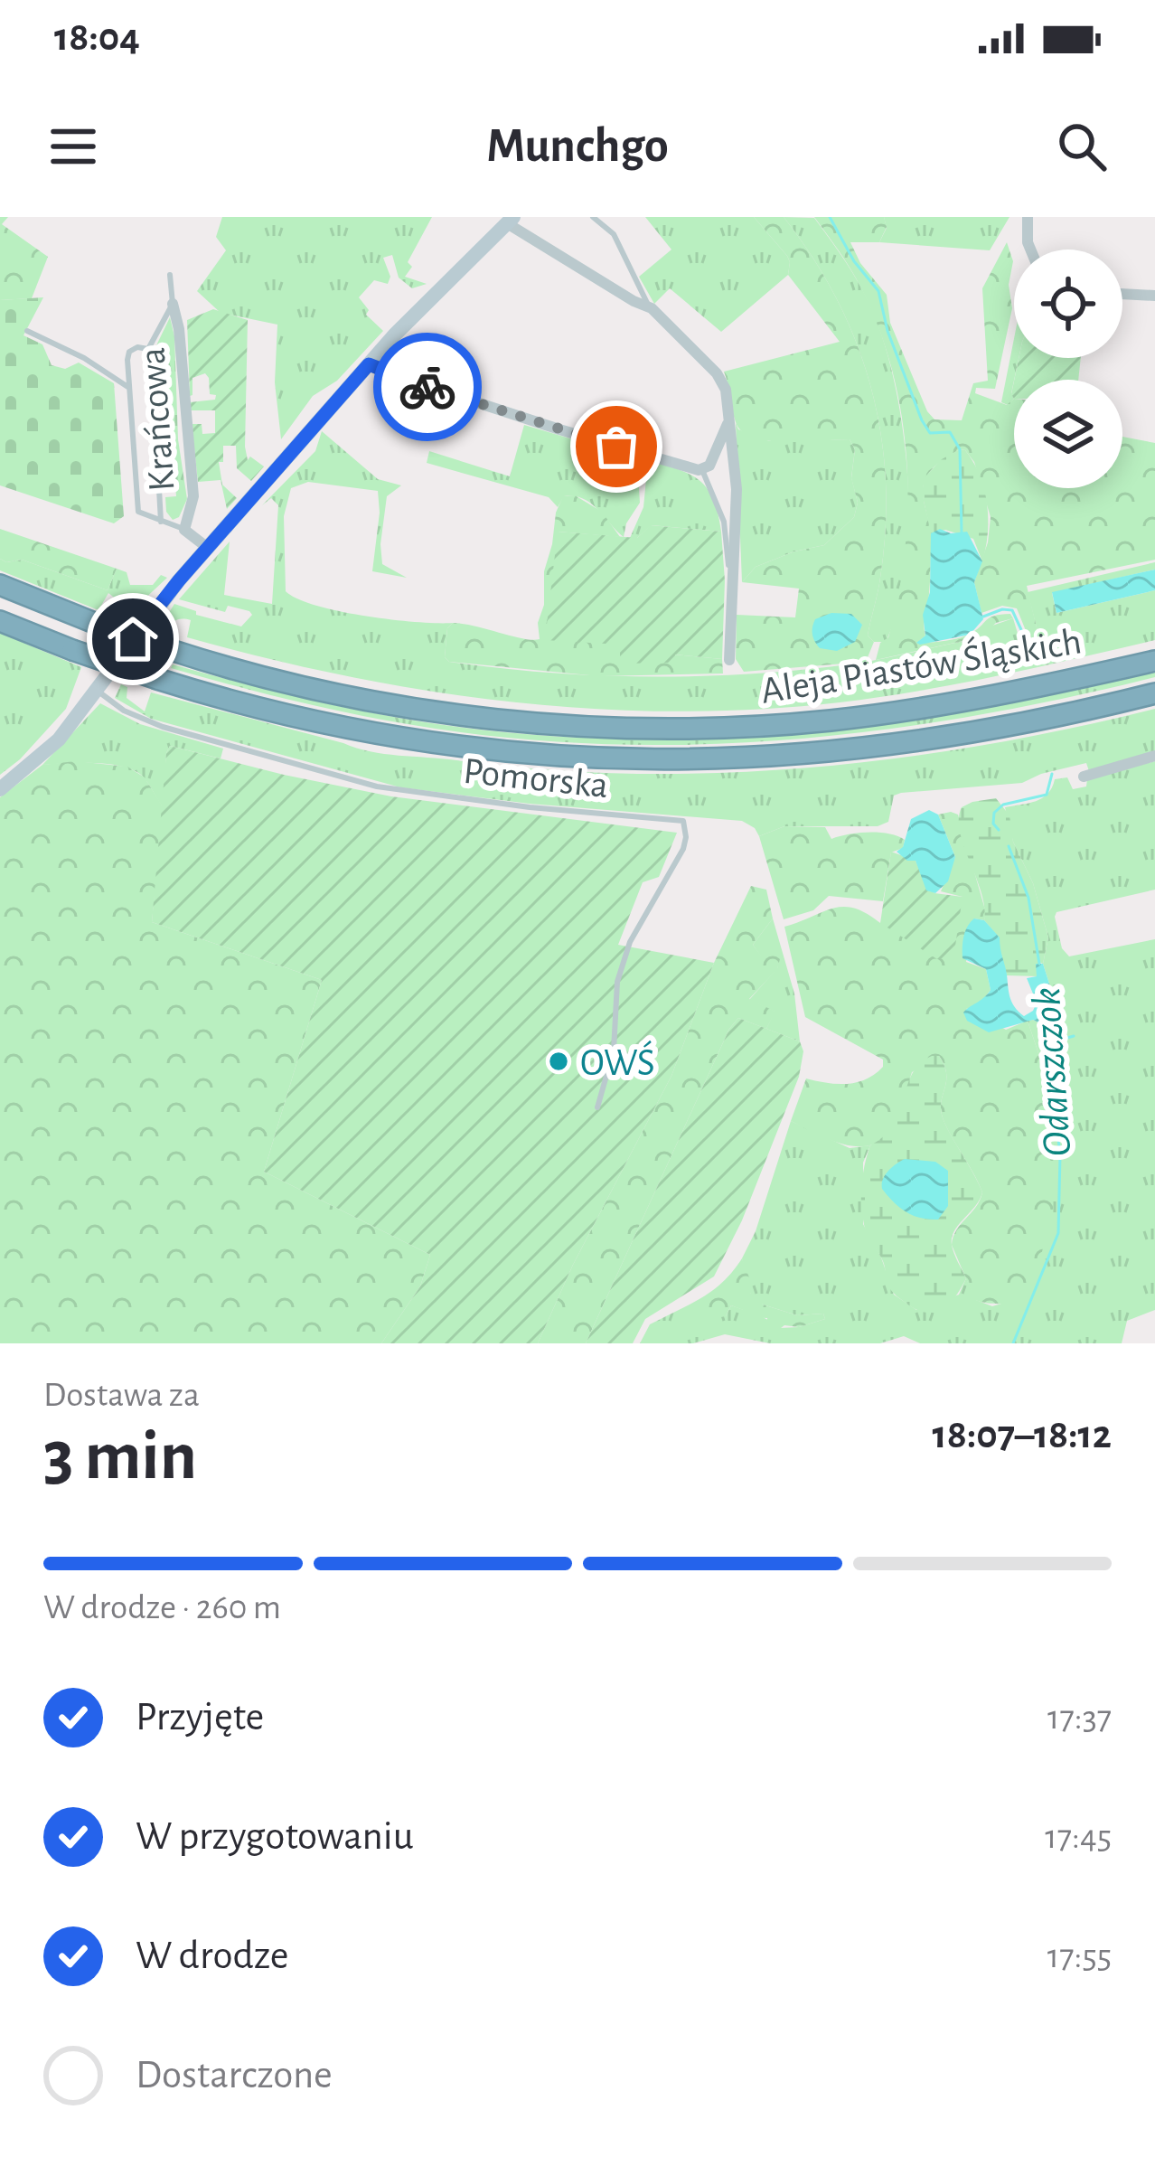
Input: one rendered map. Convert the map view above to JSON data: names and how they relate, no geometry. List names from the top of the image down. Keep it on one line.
{"streets":{"highway":["Aleja Piastów Śląskich"],"street":["Krańcowa"],"lane":["Pomorska"]},"water":["Odarszczok"],"places":["OWŚ"],"page":{"status":"18:04","header":"Munchgo","heading":["3 min","Dostawa za","18:07–18:12"],"bar":"W drodze · 260 m","list":[["Przyjęte","17:37"],["W przygotowaniu","17:45"],["W drodze","17:55"],"Dostarczone"]}}
